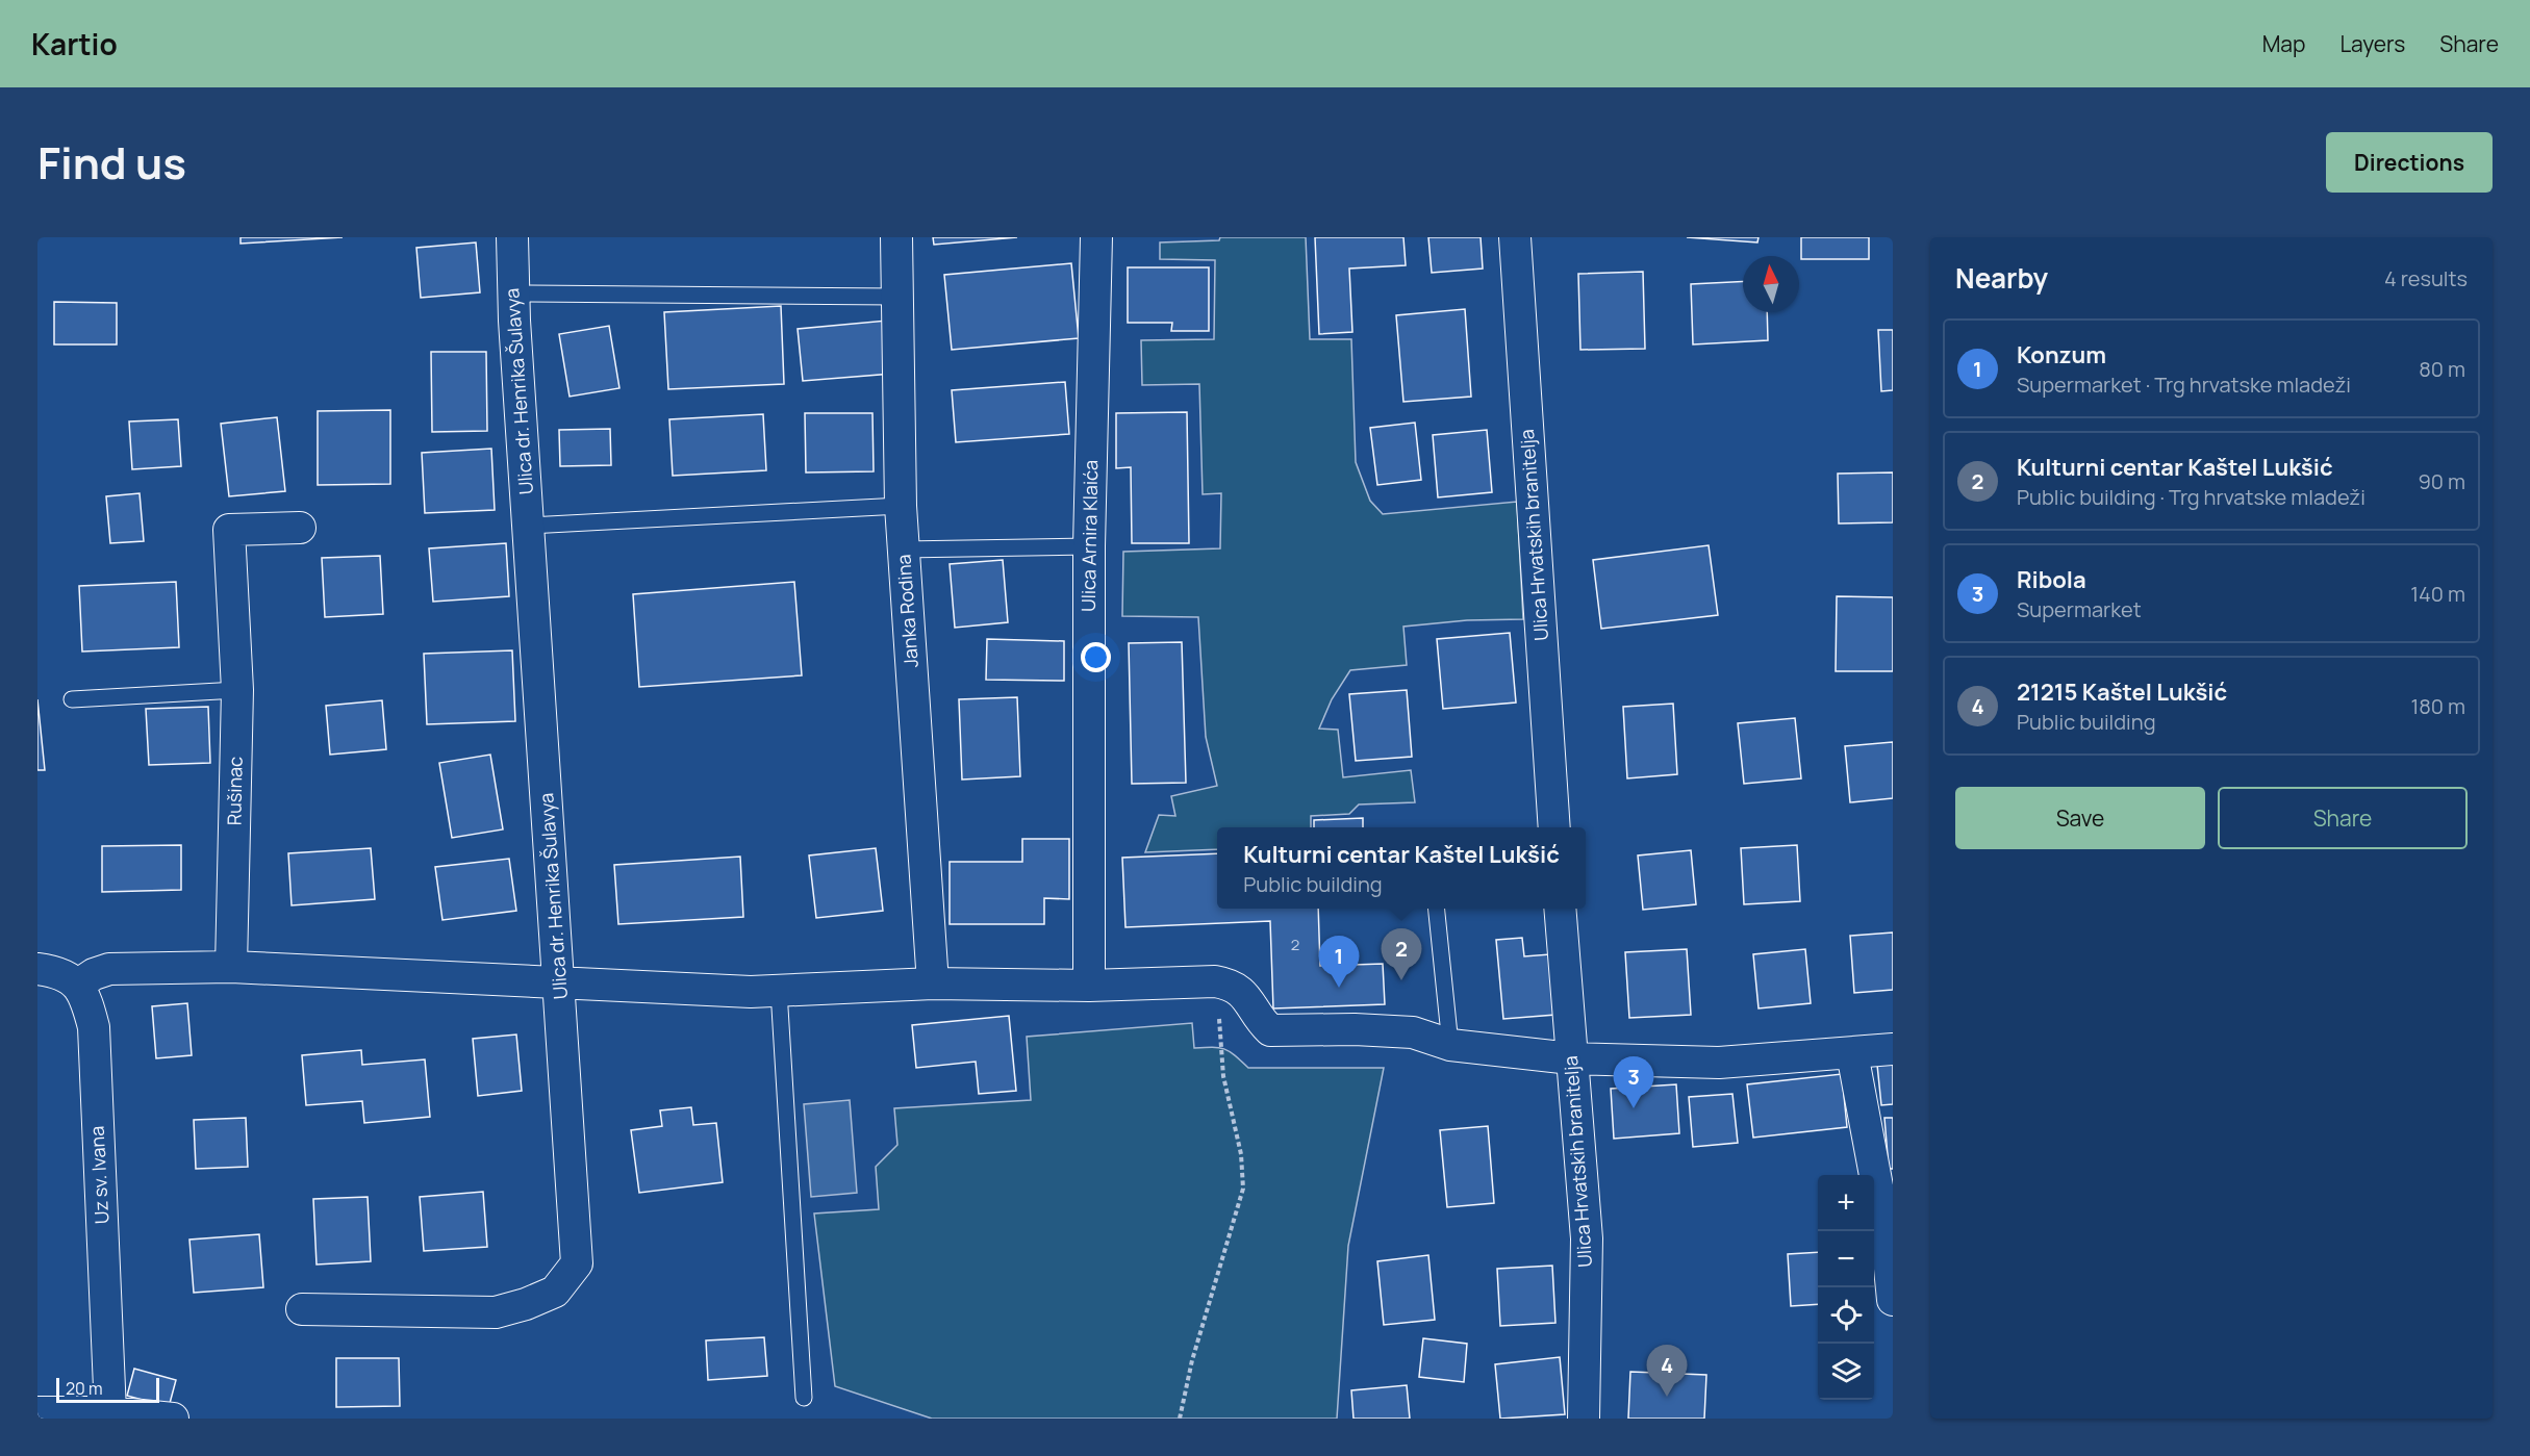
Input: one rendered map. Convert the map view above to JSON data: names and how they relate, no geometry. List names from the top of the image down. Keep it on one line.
{"streets":{"street":["Ulica dr. Henrika Šulavya","Ulica Hrvatskih branitelja","Ulica Arnira Klaića","Janka Rodina","Rušinac","Uz sv. Ivana"]},"house_numbers":["2"],"scale_bar":"20 m","north":"top","page":{"header":"Kartio","nav":["Map","Layers","Share"],"title":"Find us","buttons":["Directions",["Save","Share"]],"heading":["Nearby","4 results"],"list":[{"mark":"1","name":"Konzum","note":"Supermarket · Trg hrvatske mladeži","value":"80 m"},{"mark":"2","name":"Kulturni centar Kaštel Lukšić","note":"Public building · Trg hrvatske mladeži","value":"90 m"},{"mark":"3","name":"Ribola","note":"Supermarket","value":"140 m"},{"mark":"4","name":"21215 Kaštel Lukšić","note":"Public building","value":"180 m"}],"popup":["Kulturni centar Kaštel Lukšić","Public building"],"pins":["2","1","3","4"],"map_buttons":["+","−"],"scale":"20 m"}}
